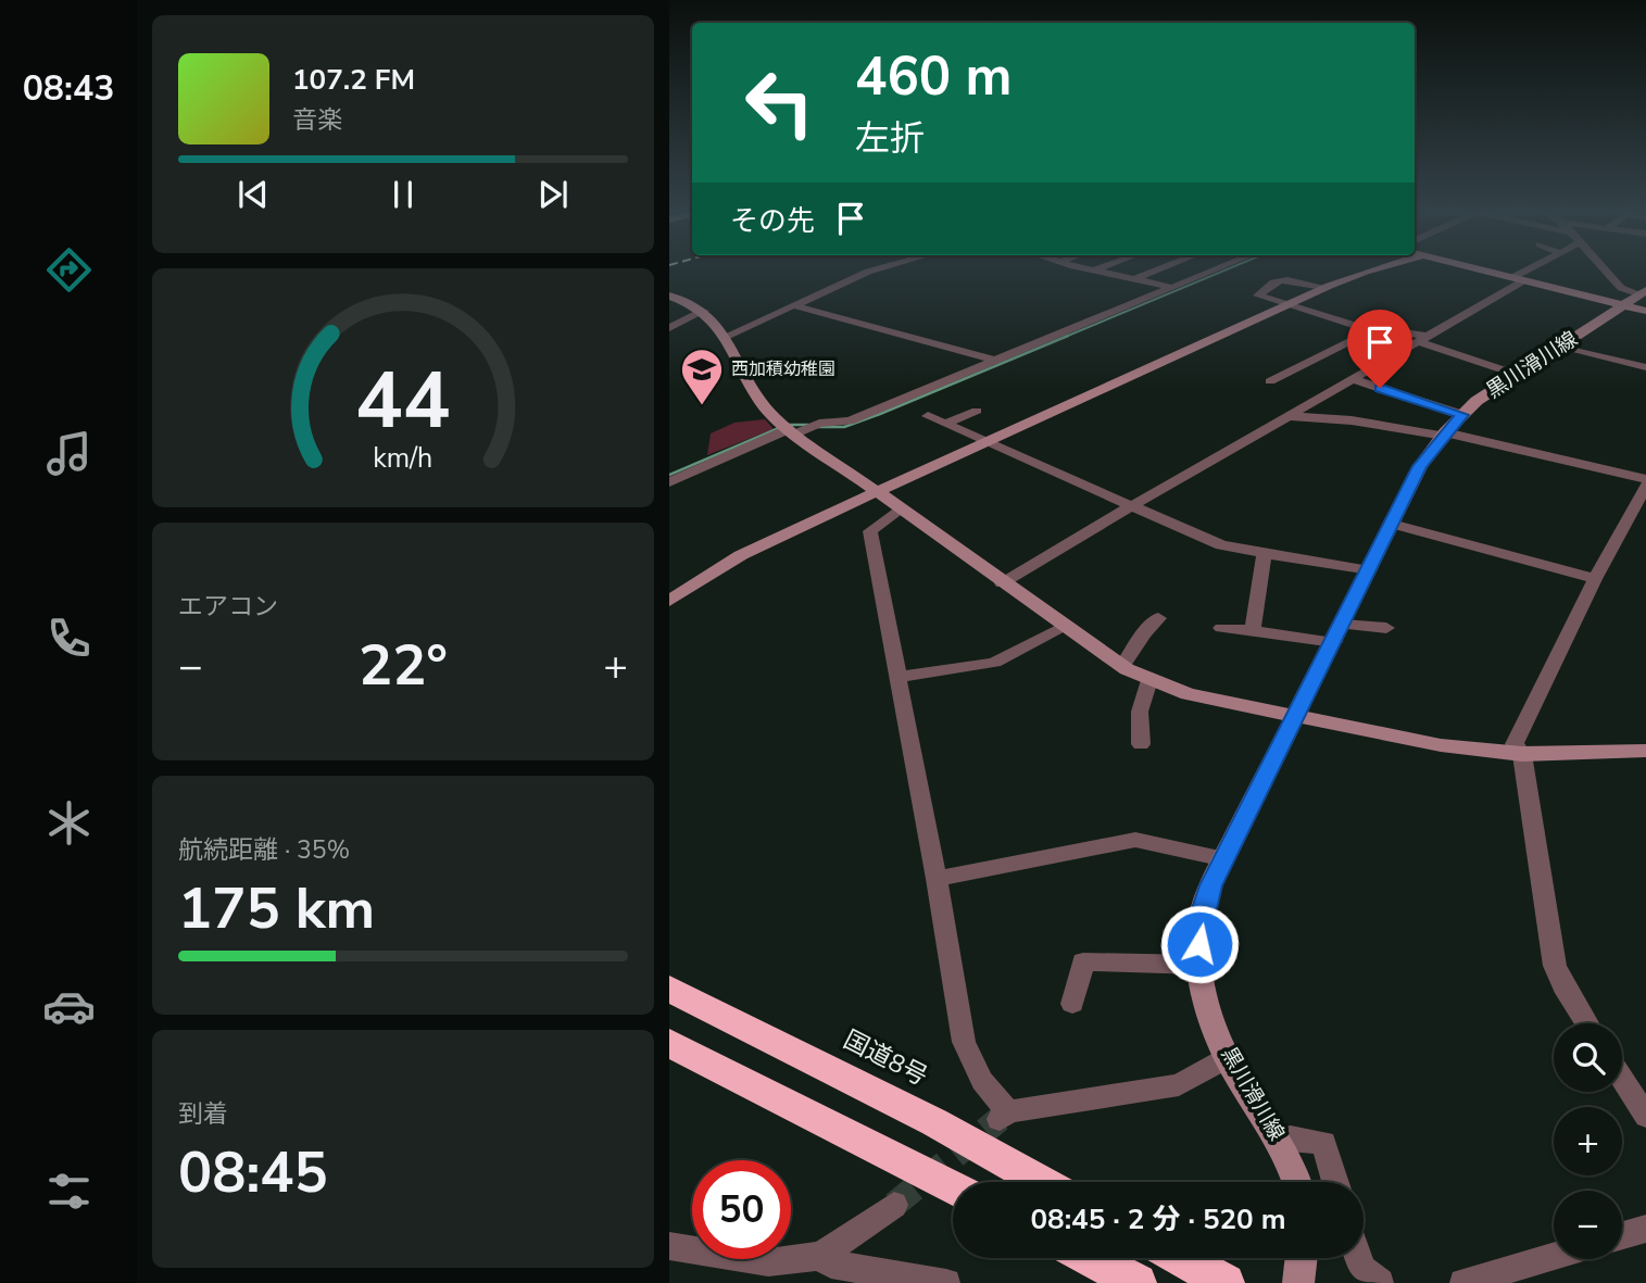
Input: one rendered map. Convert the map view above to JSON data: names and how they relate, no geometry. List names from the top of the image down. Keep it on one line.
{"streets":{"highway":["国道8号"],"street":["黒川滑川線"]},"places":{"school or university":["西加積幼稚園"]},"page":{"tabs":"08:43","turn":["460 m","左折"],"song":["107.2 FM","音楽"],"then":"その先","tile":["エアコン",["航続距離 · 35%","175 km"],["到着","08:45"]],"heat":["−","22°","+"],"map_buttons":["+","−"],"limit":"50","trip":"08:45 · 2 分 · 520 m","gauge":["44","km/h"]}}
